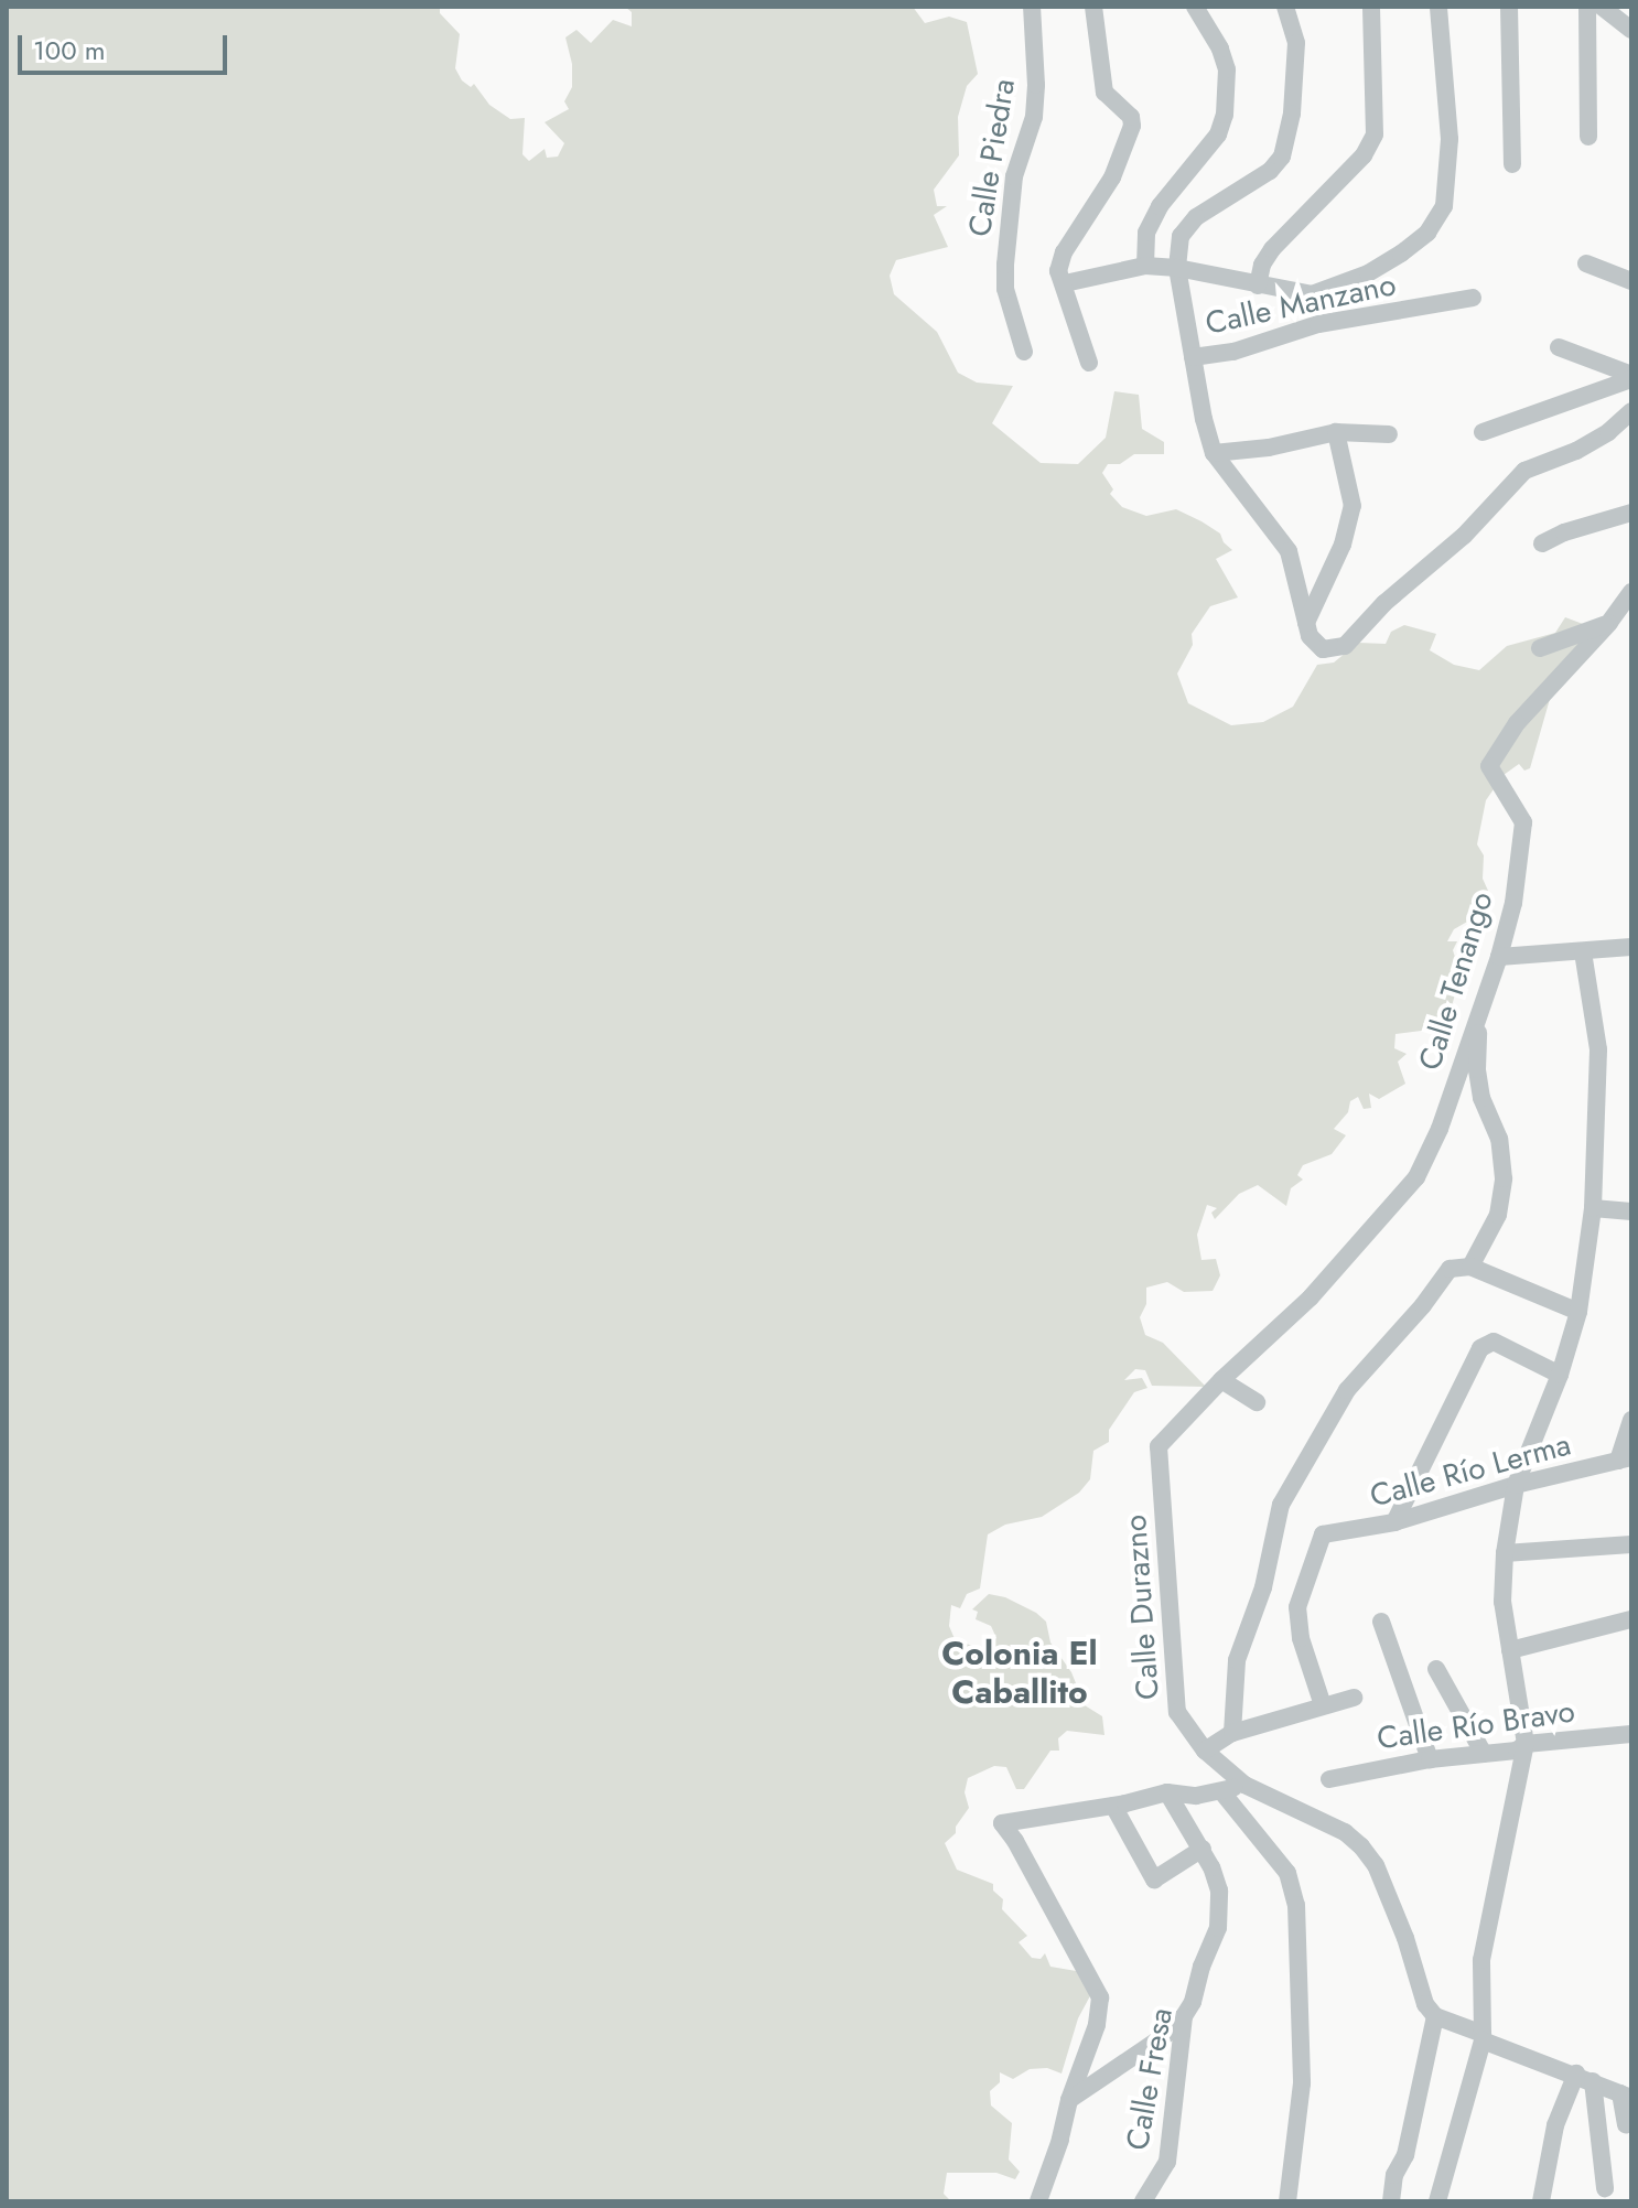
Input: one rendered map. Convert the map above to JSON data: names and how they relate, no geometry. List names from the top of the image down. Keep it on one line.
{"streets":{"street":["Calle Piedra","Calle Manzano","Calle Tenango","Calle Río Lerma","Calle Durazno","Calle Río Bravo","Calle Fresa"]},"crossings":[["Calle Tenango","Calle Durazno"]],"districts":["Colonia El Caballito"],"scale_bar":"100 m"}
